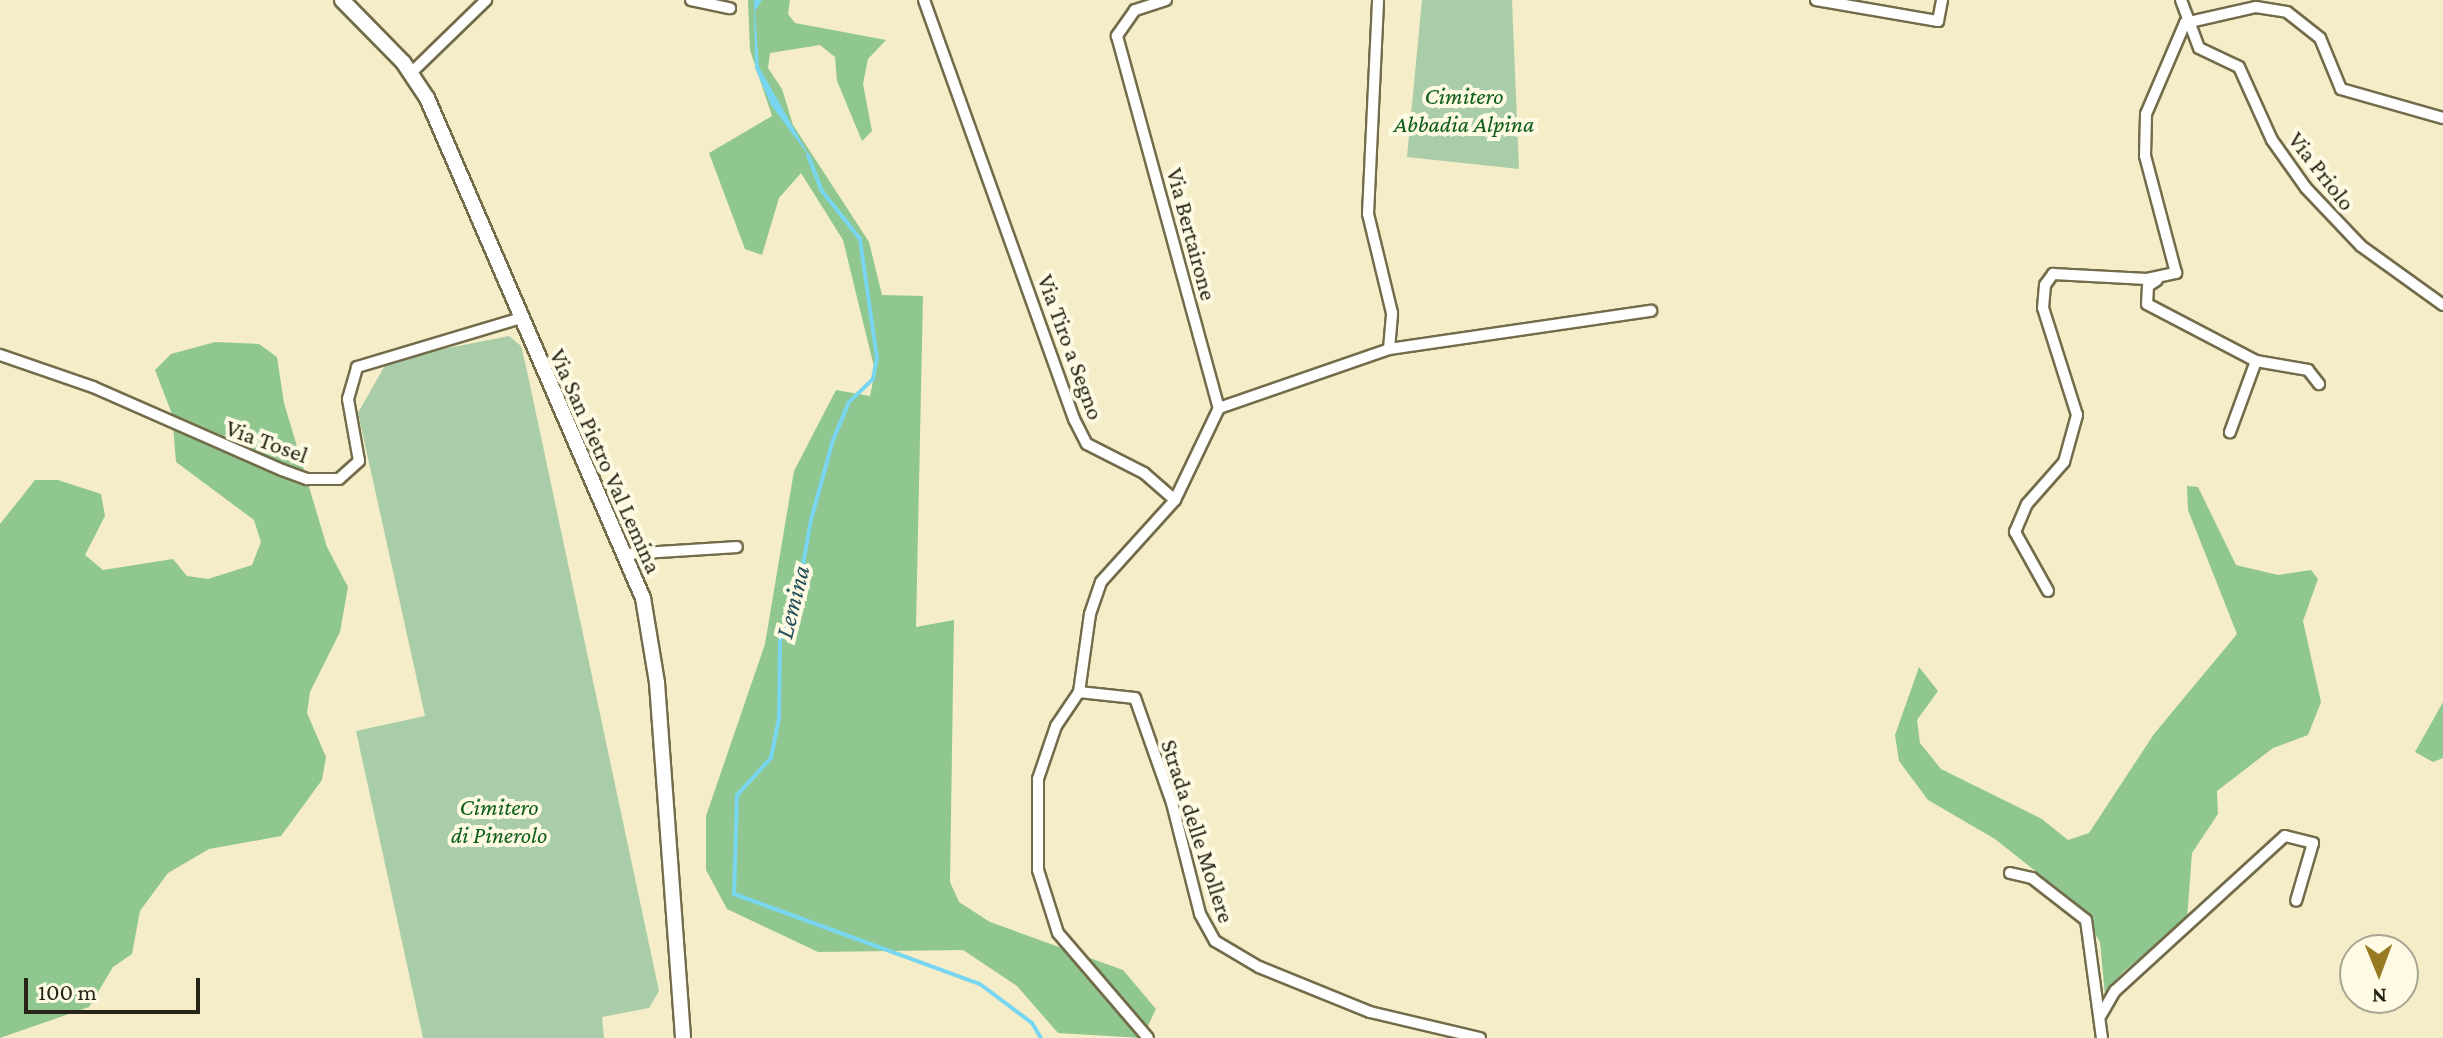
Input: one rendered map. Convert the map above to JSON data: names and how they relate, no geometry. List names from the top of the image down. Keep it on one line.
{"streets":{"street":["Via Priolo","Via Bertairone","Via Tiro a Segno","Via Tosel","Via San Pietro Val Lemina","Strada delle Mollere"]},"crossings":[["Via Tosel","Via San Pietro Val Lemina"]],"water":["Lemina"],"parks":["Cimitero Abbadia Alpina","Cimitero di Pinerolo"],"scale_bar":"100 m","north":"bottom"}
